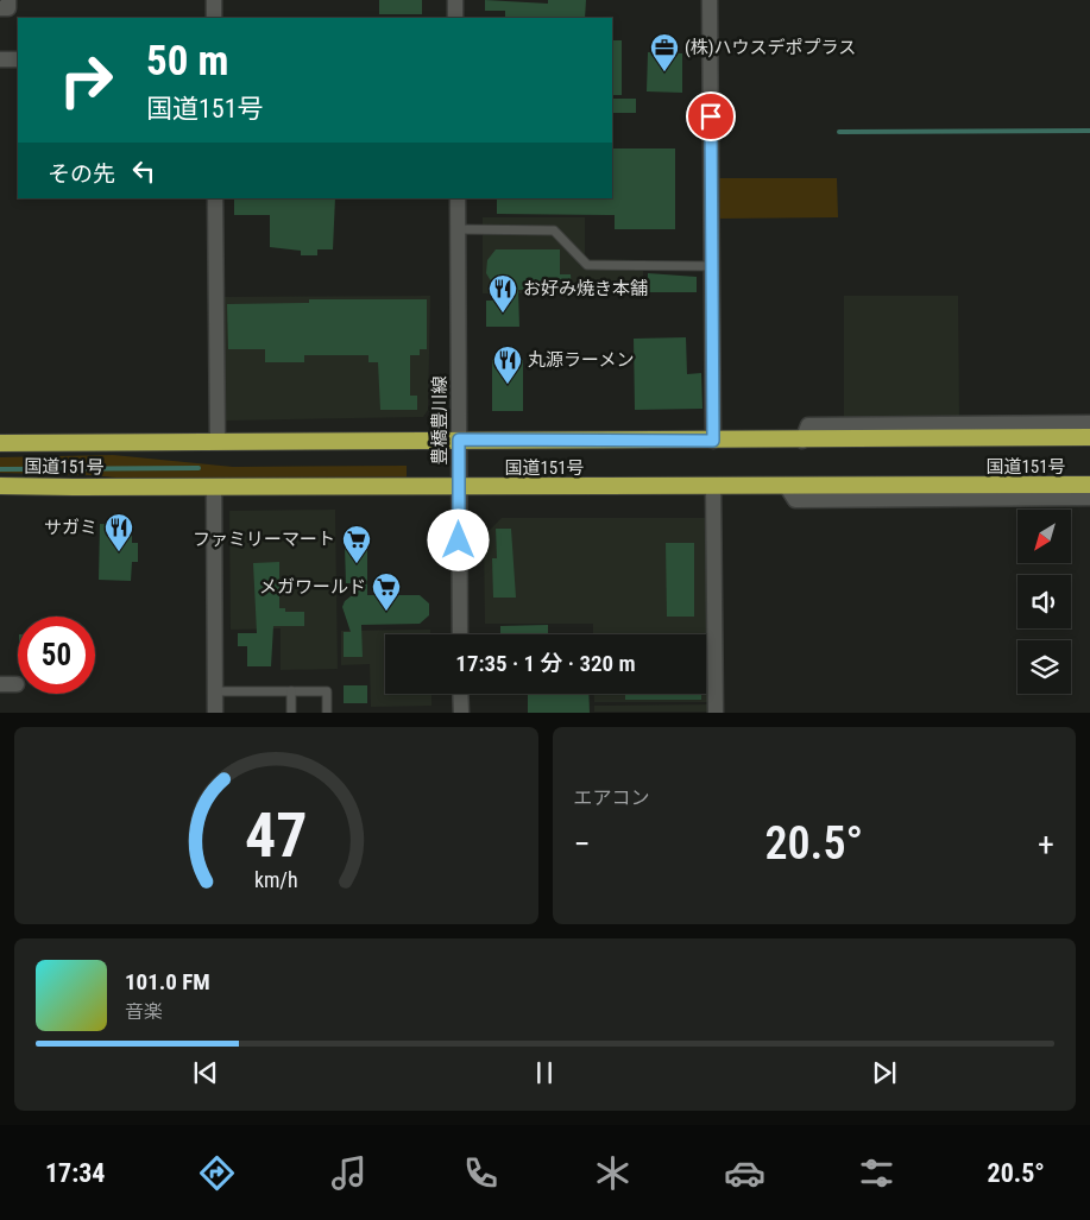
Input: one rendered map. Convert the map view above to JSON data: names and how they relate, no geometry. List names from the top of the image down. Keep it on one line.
{"streets":{"highway":["国道151号"],"street":["豊橋豊川線"]},"crossings":[["豊橋豊川線","国道151号"]],"places":{"office":["(株)ハウスデポプラス"],"restaurant":["お好み焼き本舗","丸源ラーメン","サガミ"],"supermarket":["ファミリーマート","メガワールド"]},"north":"bottom left","page":{"turn":["50 m","国道151号"],"then":"その先","limit":"50","trip":"17:35 · 1 分 · 320 m","tile":"エアコン","heat":["−","20.5°","+"],"song":["101.0 FM","音楽"],"tabs":["17:34","20.5°"],"gauge":["47","km/h"]}}
